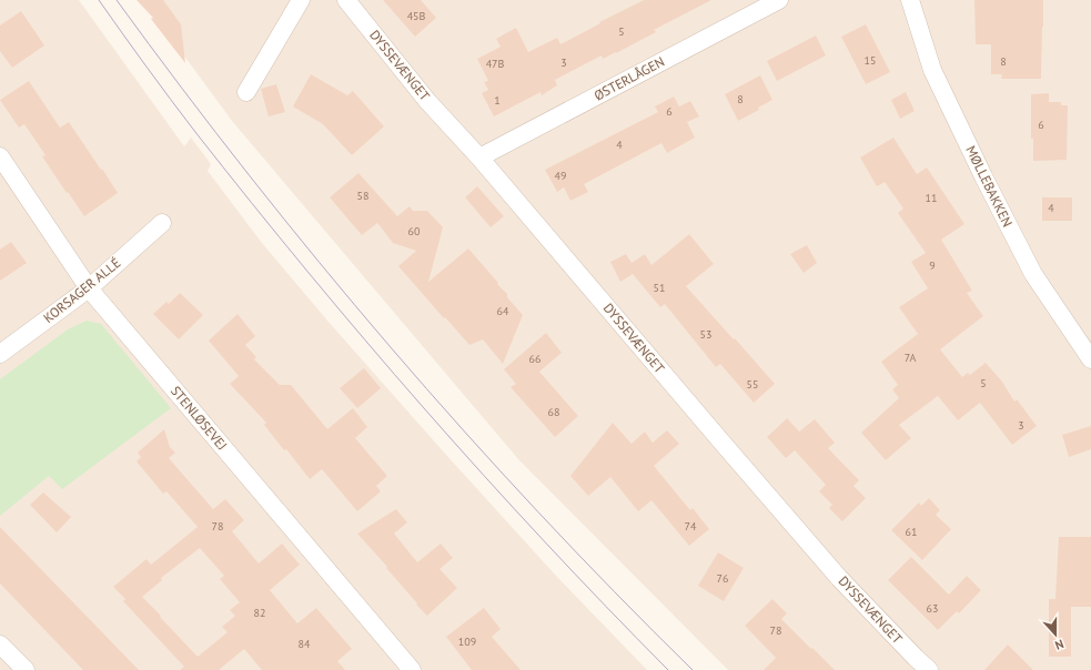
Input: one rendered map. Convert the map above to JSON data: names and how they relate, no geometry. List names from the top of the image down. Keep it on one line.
{"streets":{"street":["DYSSEVÆNGET","ØSTERLÅGEN","MØLLEBAKKEN","KORSAGER ALLÉ","STENLØSEVEJ"]},"crossings":[["DYSSEVÆNGET","ØSTERLÅGEN"],["KORSAGER ALLÉ","STENLØSEVEJ"]],"house_numbers":["45B","5","15","8","3","47B","8","1","6","6","4","49","58","11","4","60","9","51","64","53","7A","66","5","55","68","3","78","74","61","76","63","82","78","109","84"],"north":"bottom"}
